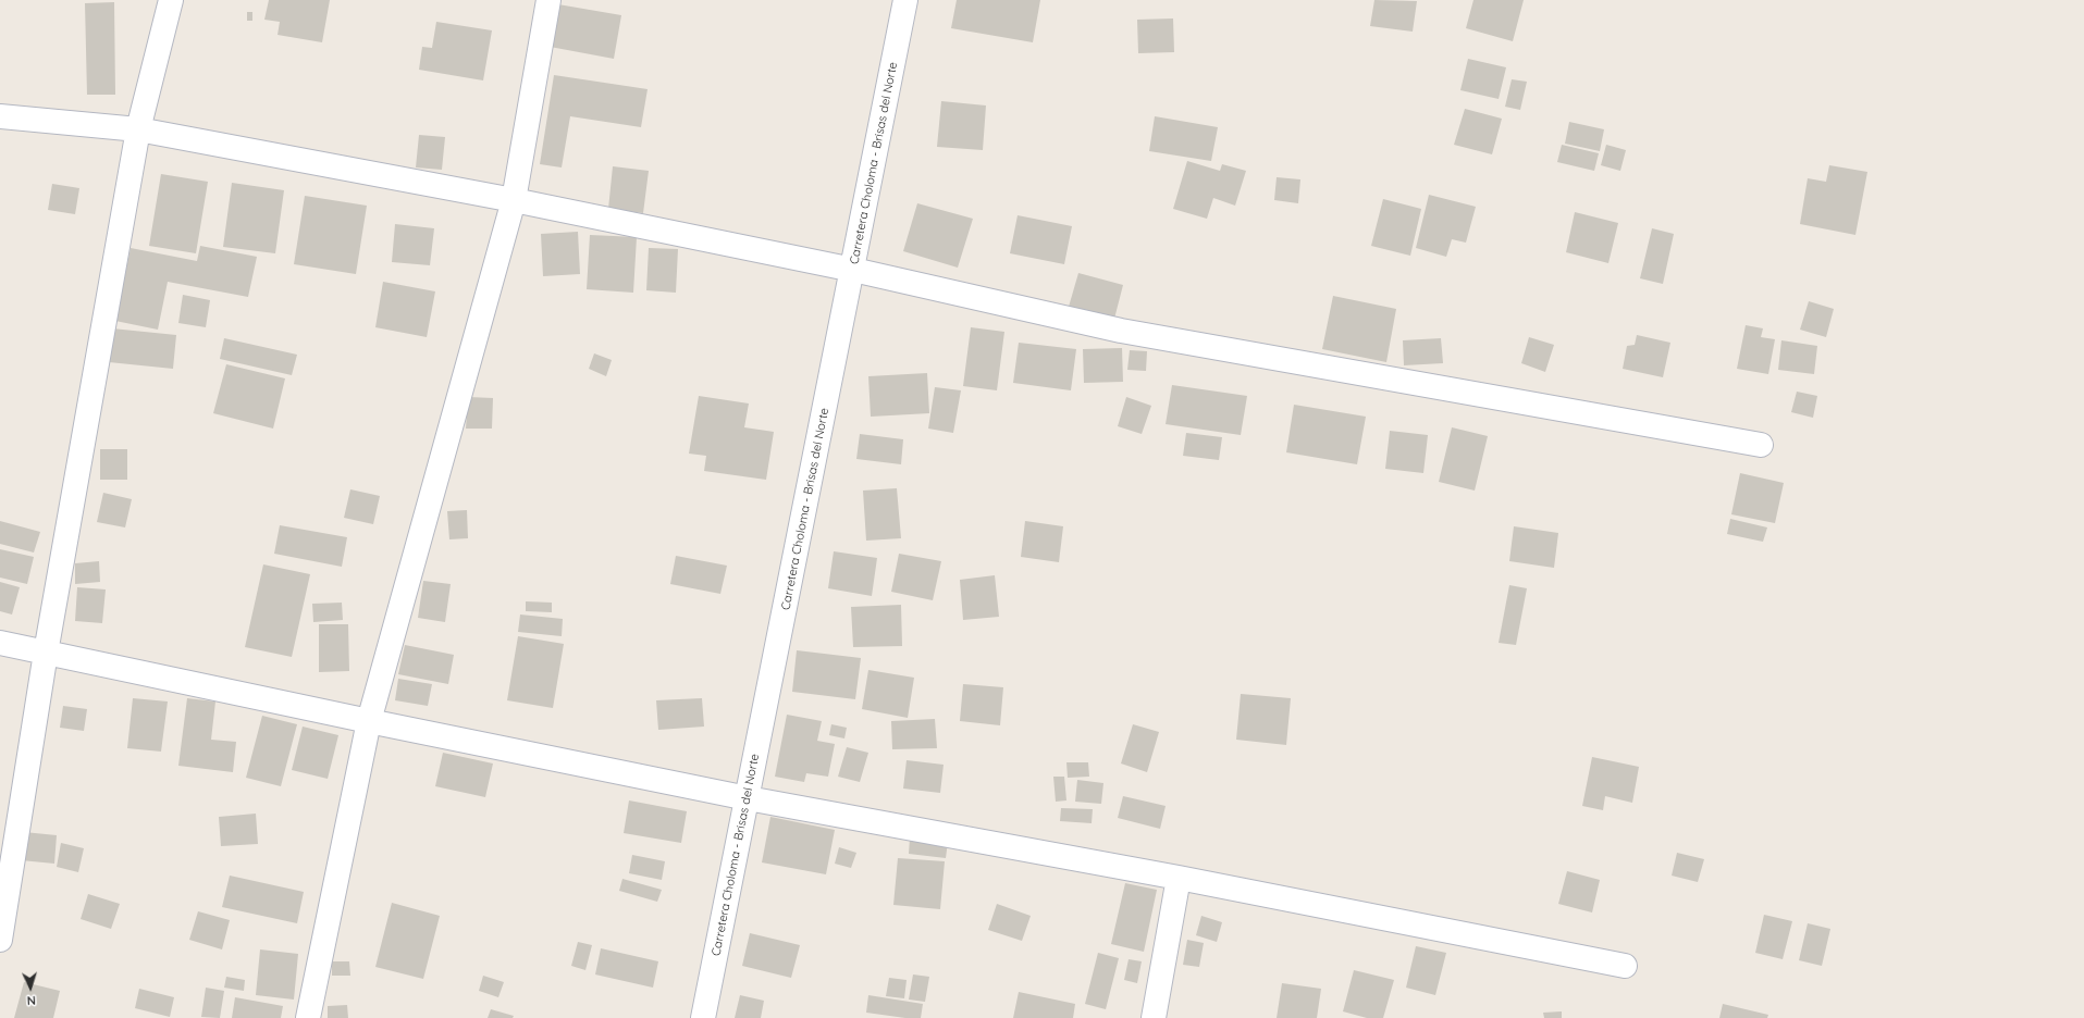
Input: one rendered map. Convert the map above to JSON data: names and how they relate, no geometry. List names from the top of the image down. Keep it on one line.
{"streets":{"street":["Carretera Choloma - Brisas del Norte"]},"north":"bottom"}
